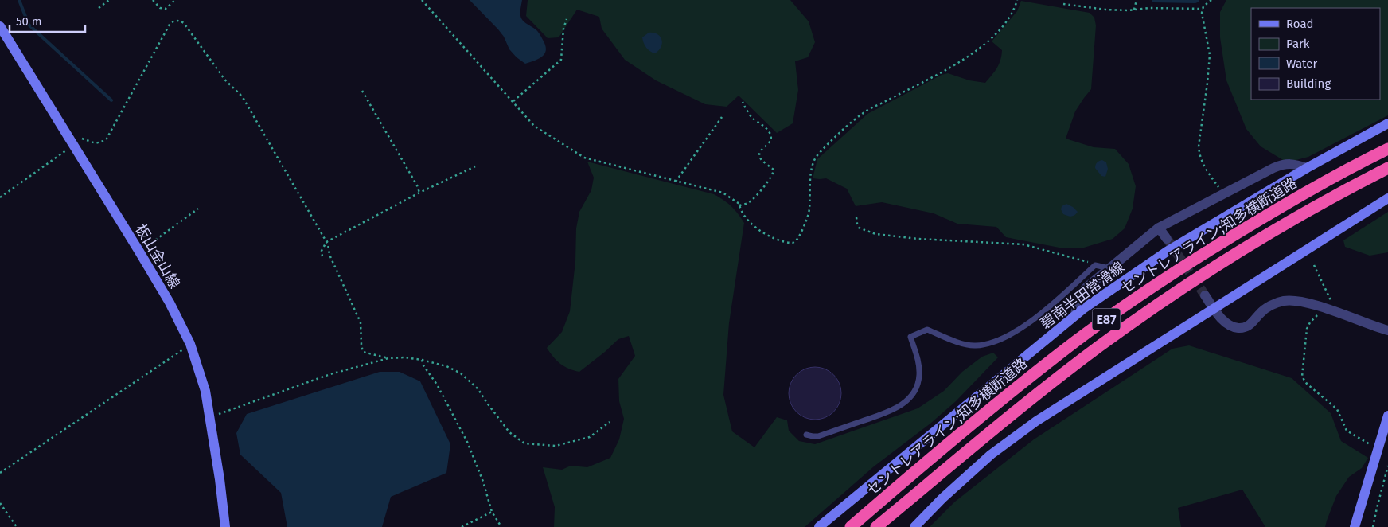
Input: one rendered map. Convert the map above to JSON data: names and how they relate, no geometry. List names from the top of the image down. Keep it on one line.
{"streets":{"highway":["セントレアライン;知多横断道路","E87"],"main road":["板山金山線","碧南半田常滑線"]},"legend":["Road","Park","Water","Building"],"scale_bar":"50 m"}
